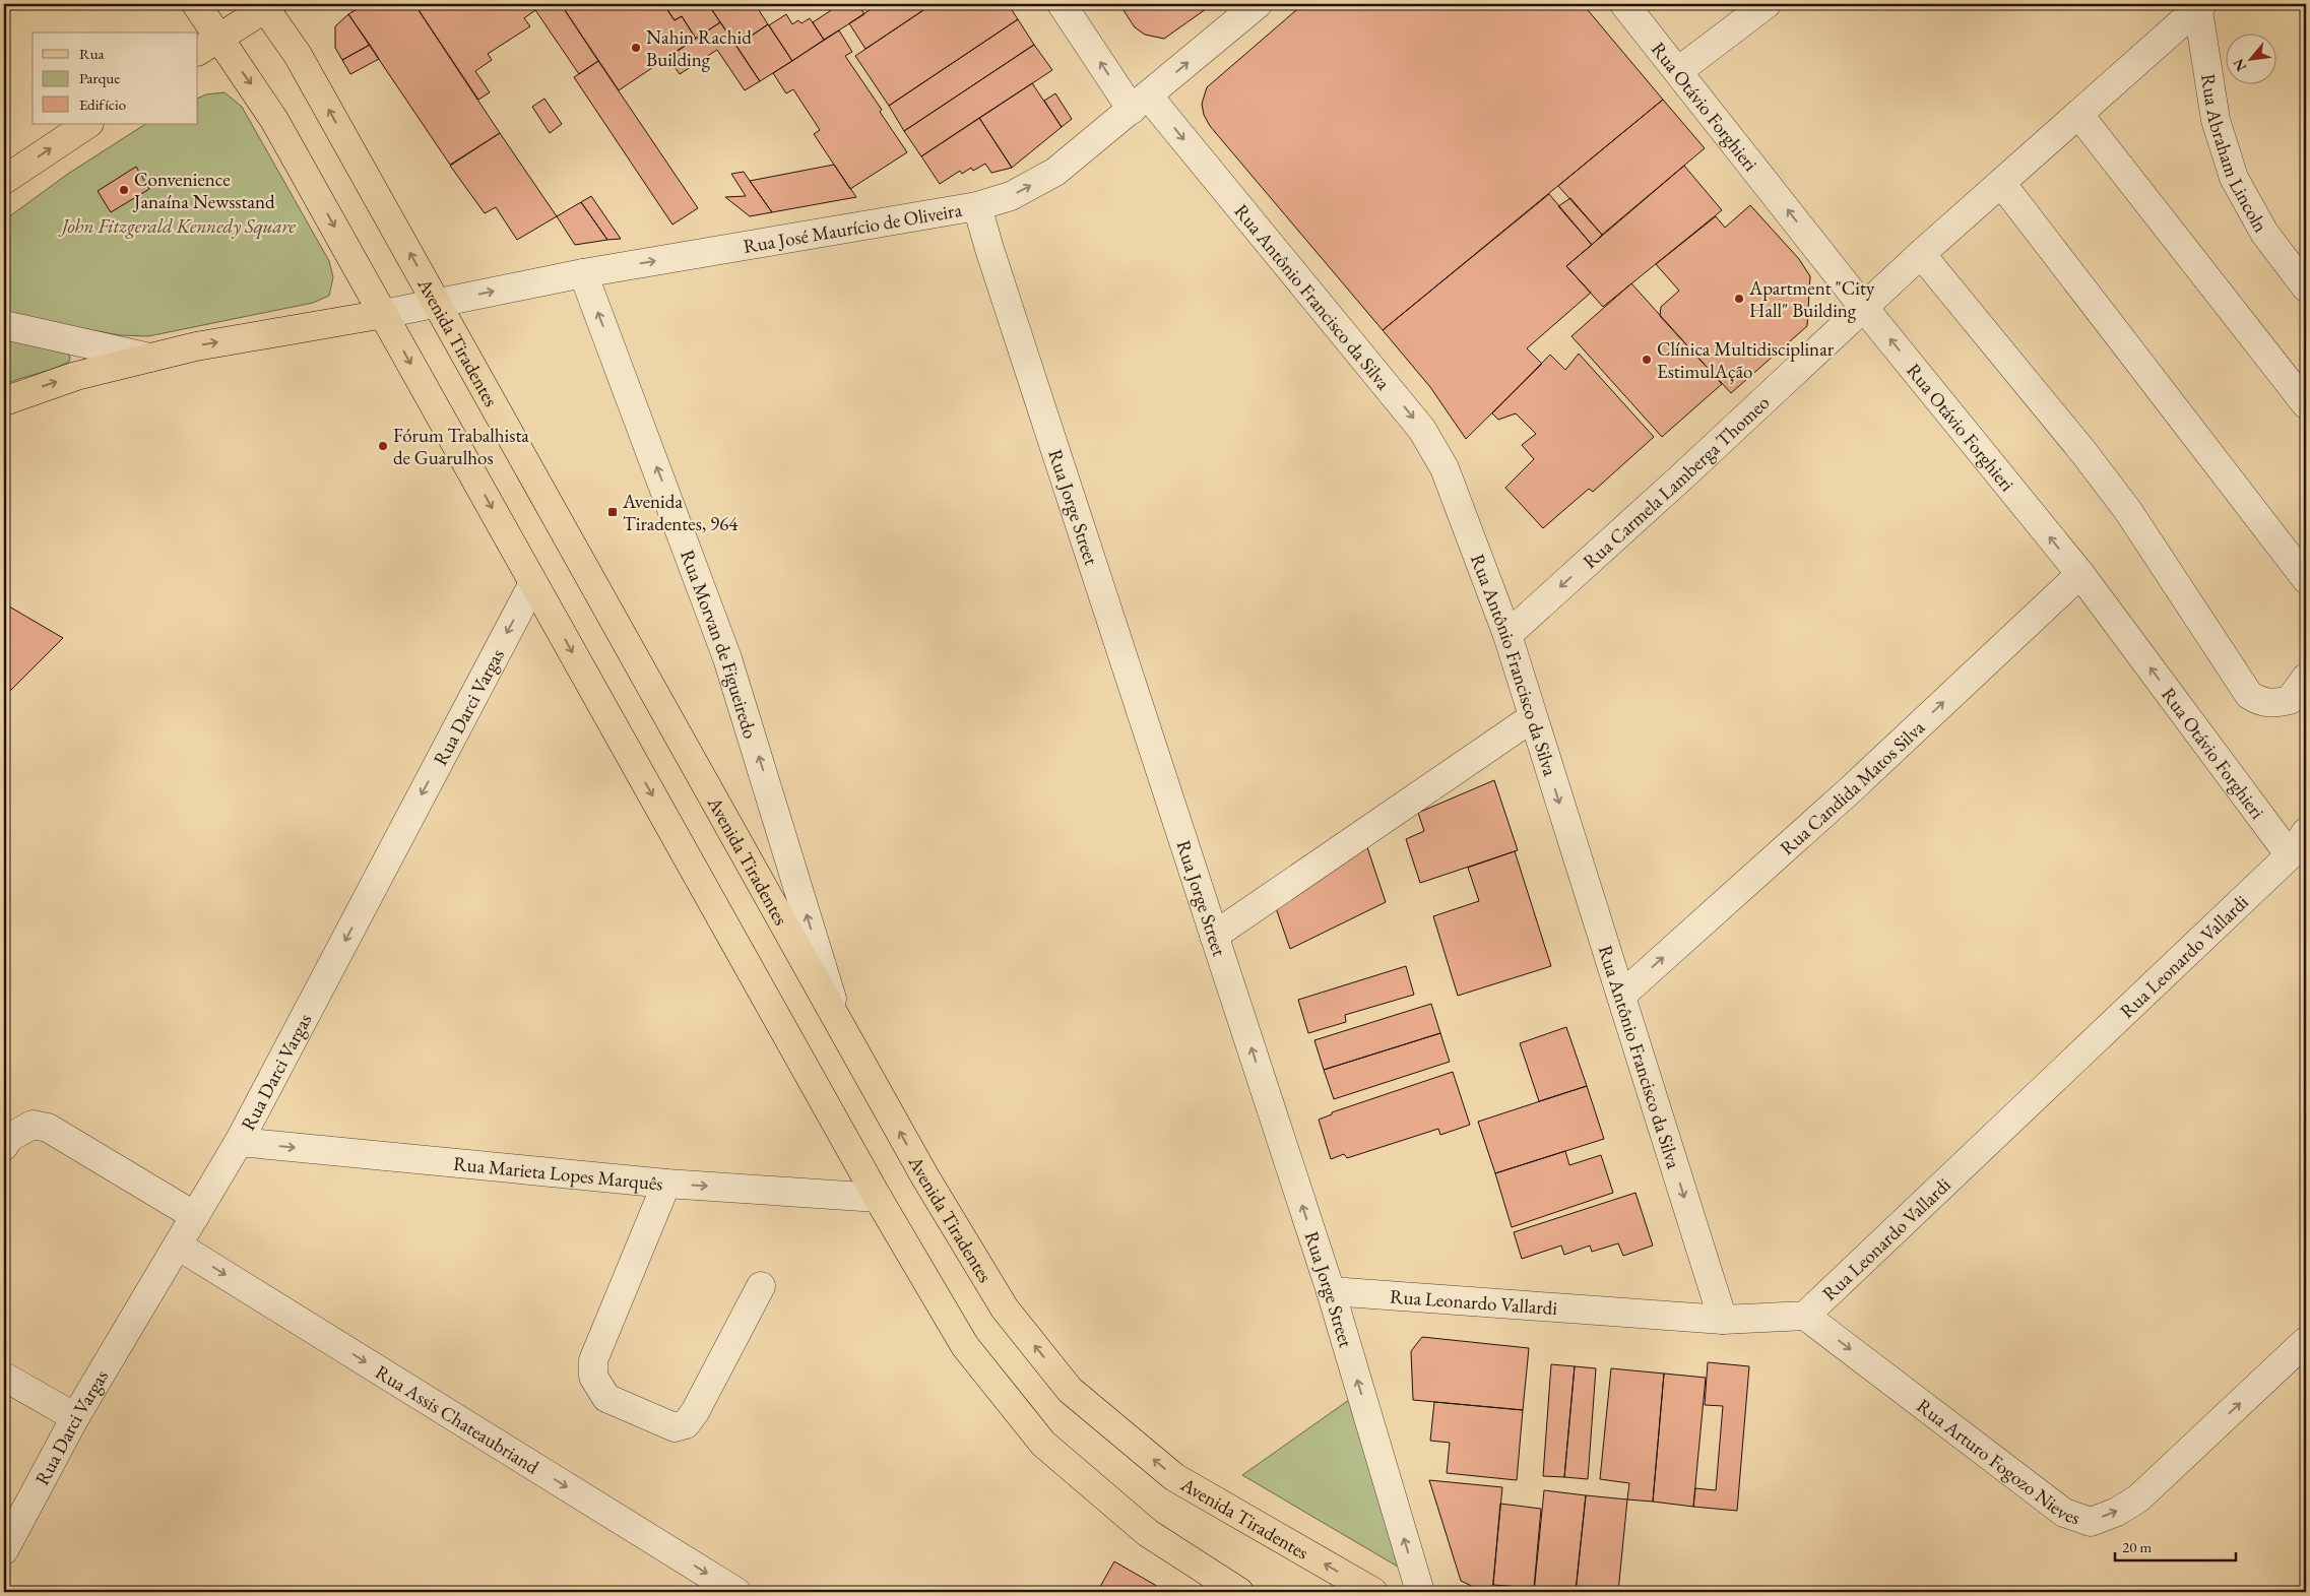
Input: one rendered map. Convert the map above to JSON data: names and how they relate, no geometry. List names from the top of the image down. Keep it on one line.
{"streets":{"main road":["Avenida Tiradentes"],"street":["Rua Otávio Forghieri","Rua Abraham Lincoln","Rua José Maurício de Oliveira","Rua Antônio Francisco da Silva","Rua Carmela Lamberga Thomeo","Rua Jorge Street","Rua Morvan de Figueiredo","Rua Darci Vargas","Rua Candida Matos Silva","Rua Leonardo Vallardi","Rua Marieta Lopes Marquês","Rua Assis Chateaubriand","Rua Arturo Fogozo Nieves"]},"crossings":[["Rua Otávio Forghieri","Rua Carmela Lamberga Thomeo"],["Rua Otávio Forghieri","Rua Candida Matos Silva"],["Rua Otávio Forghieri","Rua Leonardo Vallardi"],["Rua Abraham Lincoln","Rua Carmela Lamberga Thomeo"],["Rua José Maurício de Oliveira","Rua Antônio Francisco da Silva"],["Rua José Maurício de Oliveira","Avenida Tiradentes"],["Rua José Maurício de Oliveira","Rua Jorge Street"],["Rua José Maurício de Oliveira","Rua Morvan de Figueiredo"],["Rua Antônio Francisco da Silva","Rua Carmela Lamberga Thomeo"],["Rua Antônio Francisco da Silva","Rua Candida Matos Silva"],["Rua Antônio Francisco da Silva","Rua Leonardo Vallardi"],["Avenida Tiradentes","Rua Morvan de Figueiredo"],["Rua Jorge Street","Rua Leonardo Vallardi"],["Rua Darci Vargas","Rua Marieta Lopes Marquês"],["Rua Darci Vargas","Rua Assis Chateaubriand"],["Rua Leonardo Vallardi","Rua Arturo Fogozo Nieves"]],"one_way":["Rua José Maurício de Oliveira","Rua Antônio Francisco da Silva","Rua Carmela Lamberga Thomeo","Rua Jorge Street","Rua Morvan de Figueiredo","Rua Darci Vargas","Rua Candida Matos Silva","Rua Marieta Lopes Marquês","Rua Assis Chateaubriand"],"parks":["John Fitzgerald Kennedy Square"],"places":{"other":["Nahin Rachid Building","Convenience Janaína Newsstand","Apartment \"City Hall\" Building","Clínica Multidisciplinar EstimulAção","Fórum Trabalhista de Guarulhos"],"transit":["Avenida Tiradentes, 964"]},"legend":["Rua","Parque","Edifício"],"scale_bar":"20 m","north":"bottom left"}
